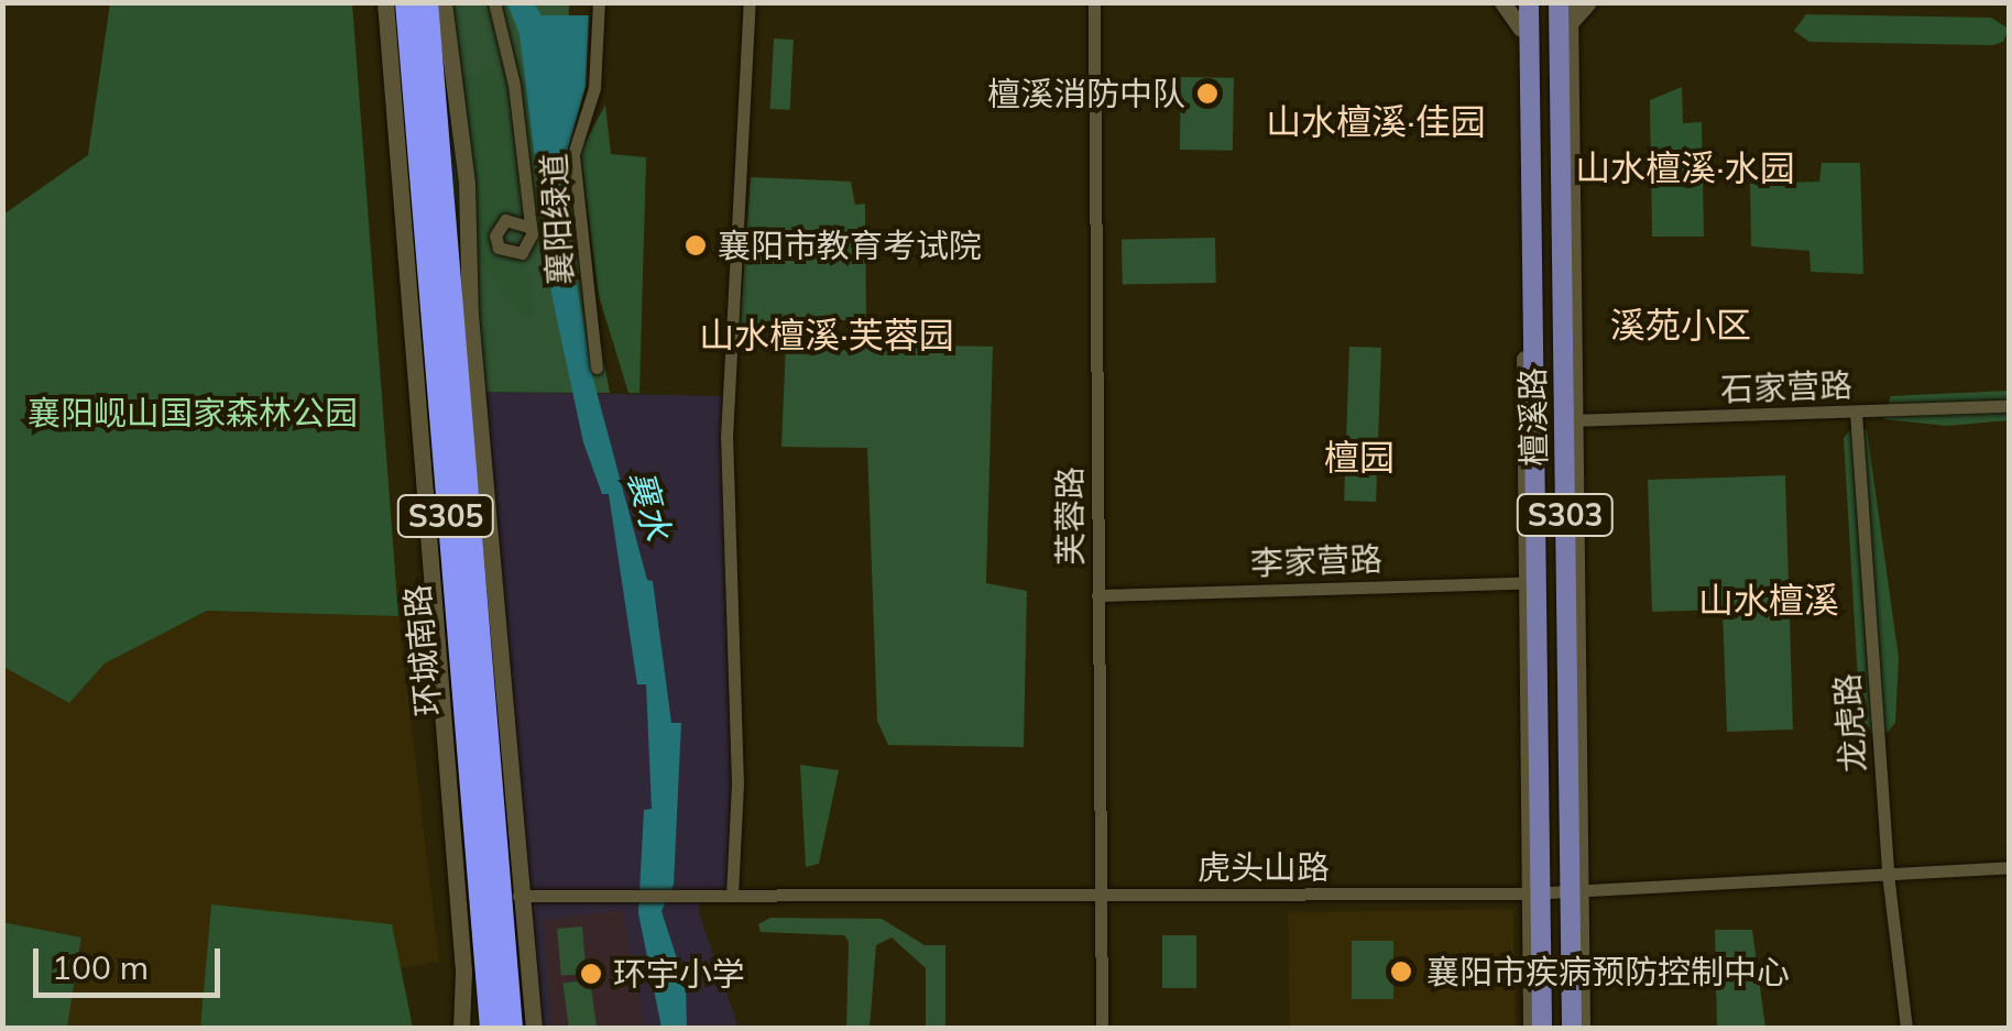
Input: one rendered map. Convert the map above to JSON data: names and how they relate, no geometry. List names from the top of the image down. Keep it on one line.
{"streets":{"highway":["S305","环城南路"],"main road":["檀溪路","S303"],"street":["襄阳绿道","石家营路","芙蓉路","李家营路","龙虎路","虎头山路"]},"crossings":[["石家营路","檀溪路"],["石家营路","龙虎路"],["檀溪路","李家营路"],["檀溪路","虎头山路"],["芙蓉路","李家营路"],["芙蓉路","虎头山路"],["环城南路","虎头山路"],["龙虎路","虎头山路"]],"districts":["山水檀溪·佳园","山水檀溪·水园","溪苑小区","山水檀溪·芙蓉园","檀园","山水檀溪"],"water":["襄水"],"parks":["襄阳岘山国家森林公园"],"places":["檀溪消防中队","襄阳市教育考试院","襄阳市疾病预防控制中心","环宇小学"],"scale_bar":"100 m"}
